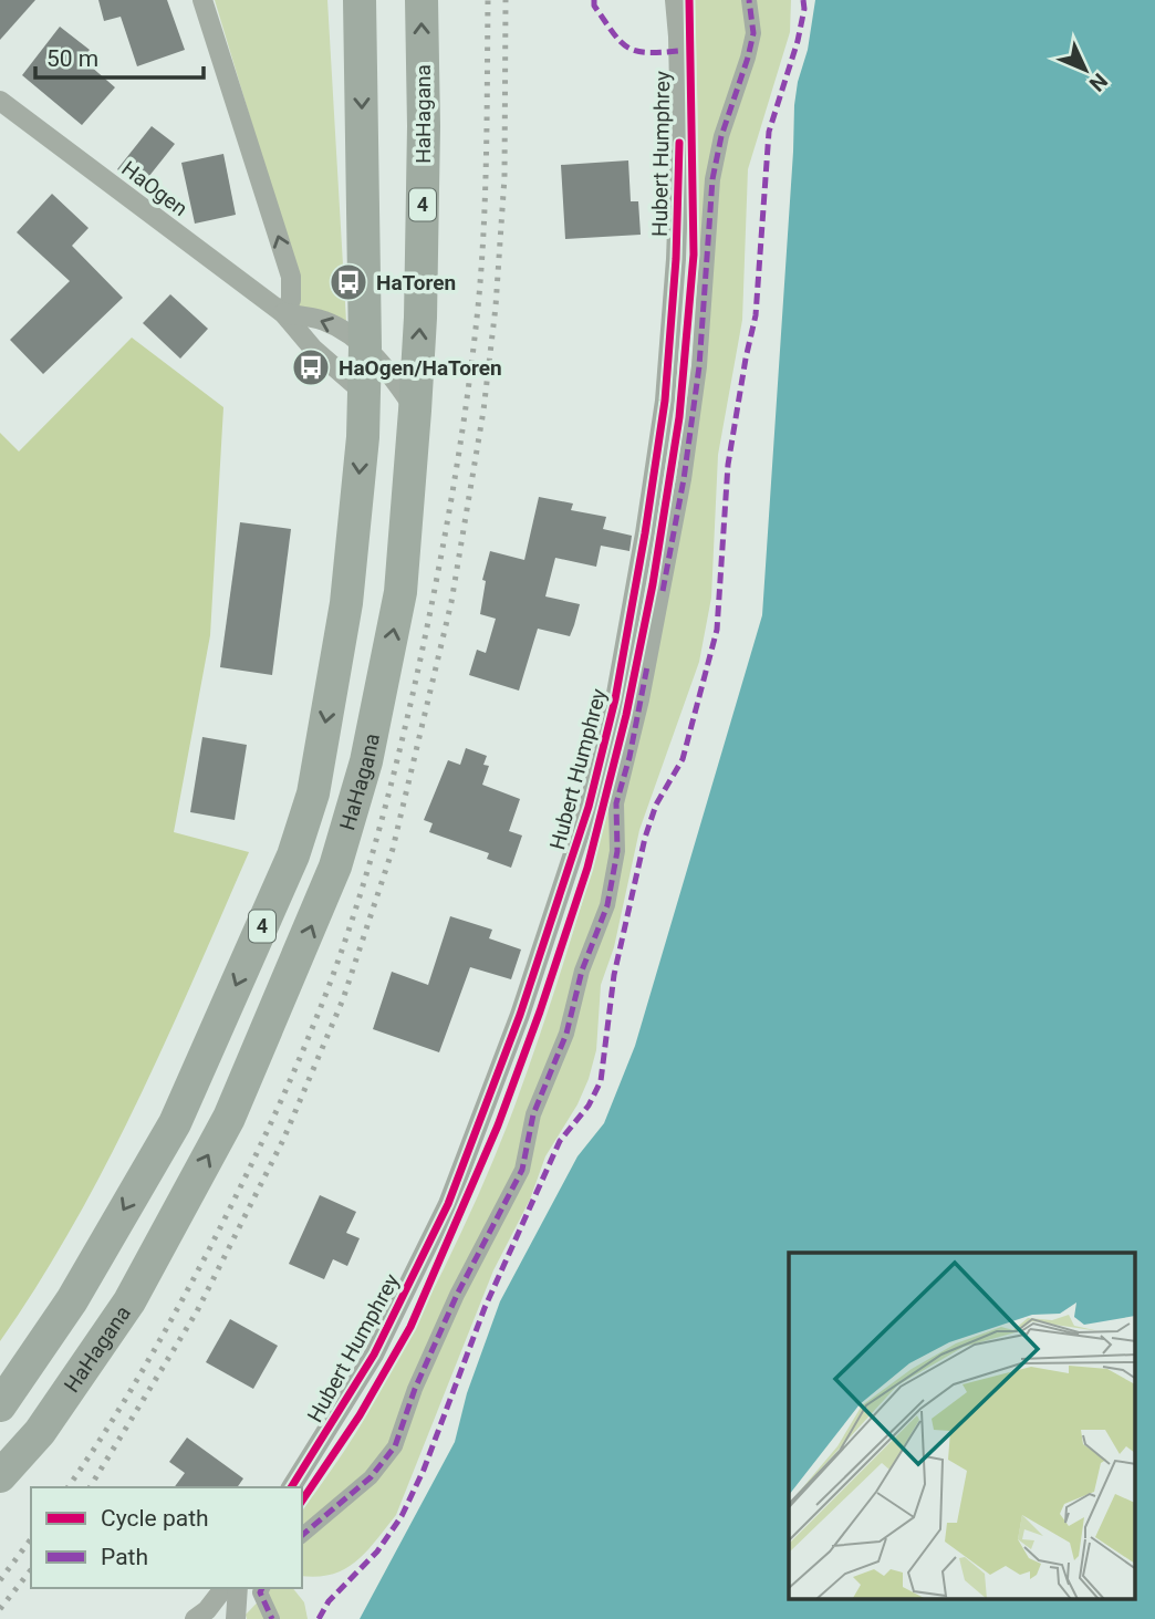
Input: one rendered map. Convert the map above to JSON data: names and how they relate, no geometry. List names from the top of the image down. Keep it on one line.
{"streets":{"highway":["HaHagana","4"],"street":["Hubert Humphrey","HaOgen"]},"crossings":[["HaHagana","HaOgen"]],"places":{"bus stop":["HaToren","HaOgen/HaToren"]},"legend":["Cycle path","Path"],"scale_bar":"50 m","north":"bottom right"}
